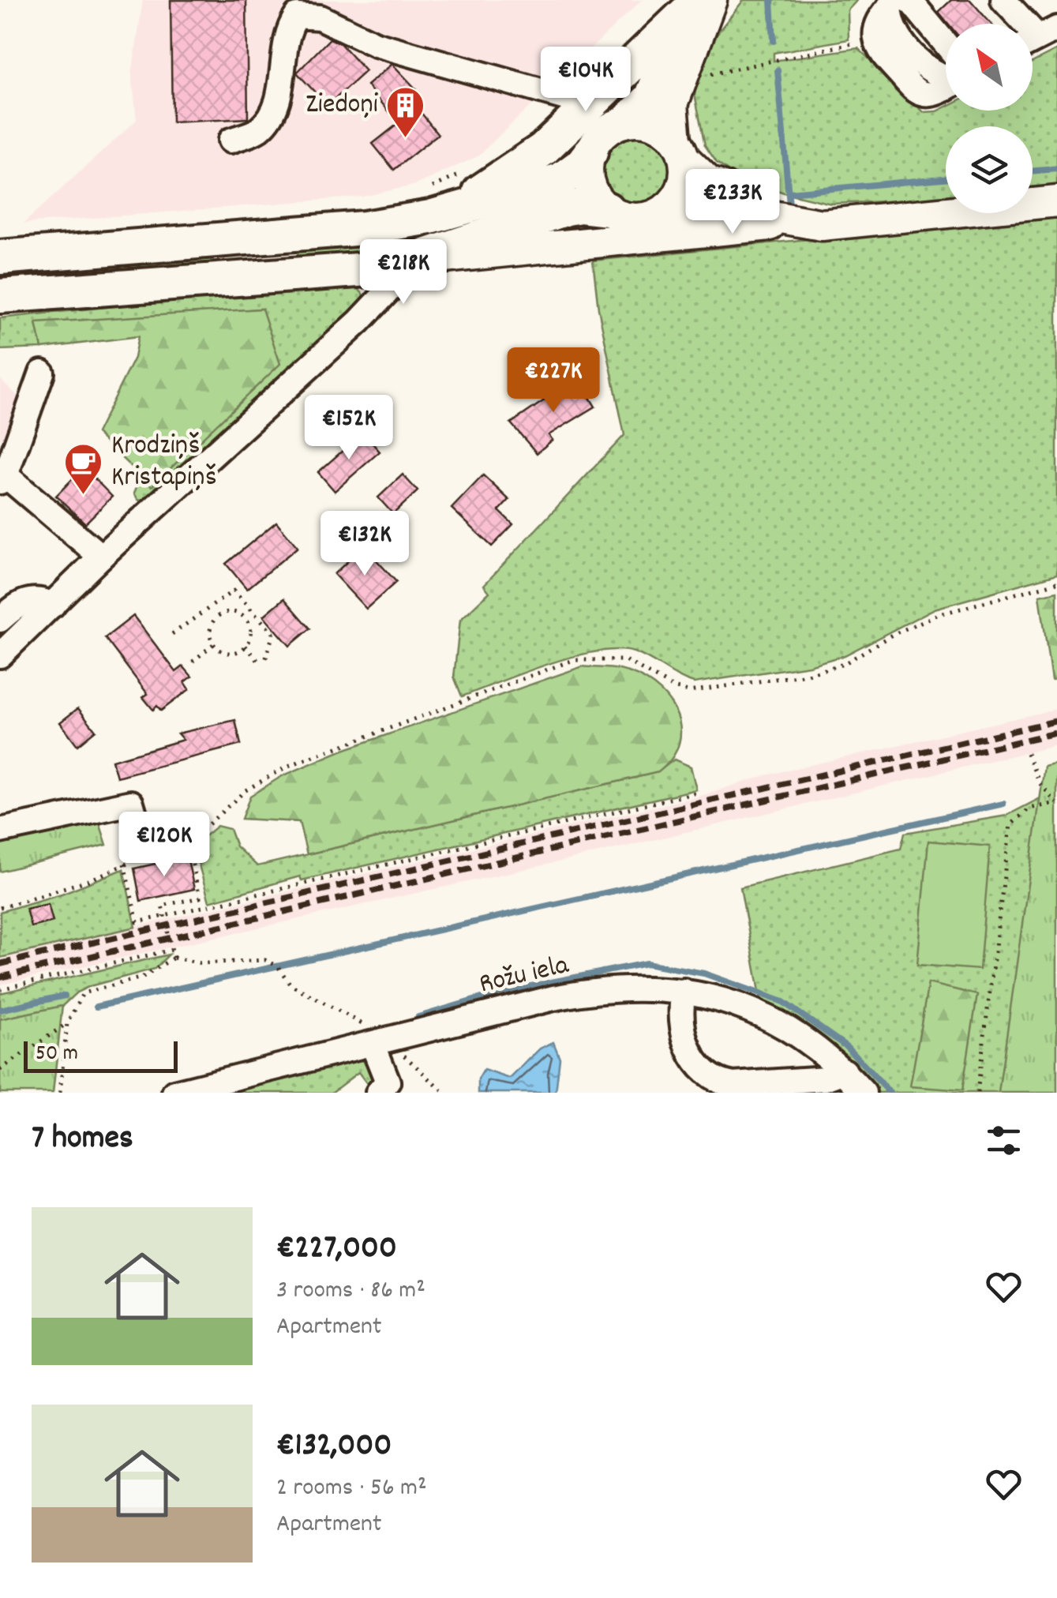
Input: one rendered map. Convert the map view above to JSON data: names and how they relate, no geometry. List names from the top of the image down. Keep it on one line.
{"streets":{"street":["Rožu iela"]},"places":{"building":["Ziedoņi"],"cafe":["Krodziņš Kristapiņš"]},"scale_bar":"50 m","north":"top left","page":{"price":["€104K","€233K","€218K","€227K","€152K","€132K","€120K"],"scale":"50 m","heading":"7 homes","list":[{"name":"€227,000","note":"3 rooms · 86 m² · Apartment"},{"name":"€132,000","note":"2 rooms · 56 m² · Apartment"}]}}
